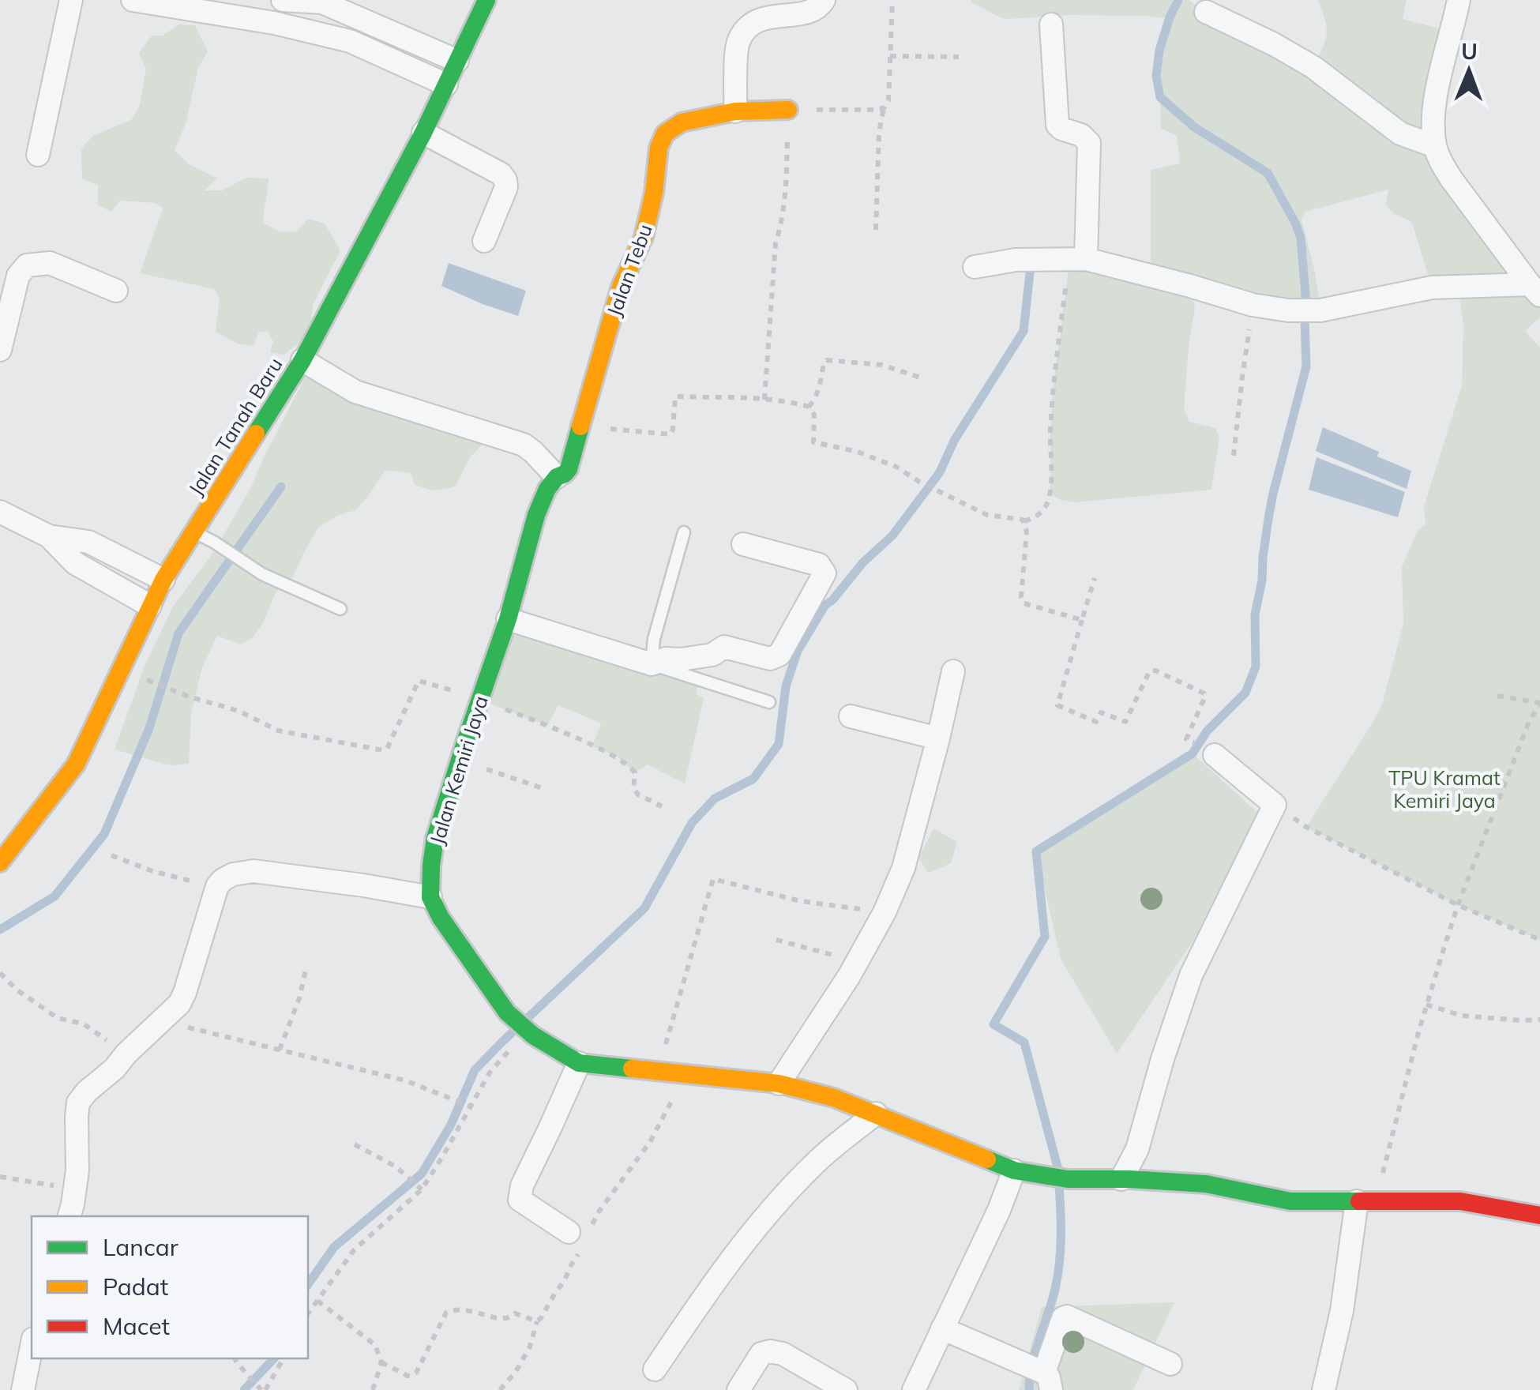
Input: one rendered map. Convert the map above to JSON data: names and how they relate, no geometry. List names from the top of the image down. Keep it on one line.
{"streets":{"street":["Jalan Tebu","Jalan Tanah Baru","Jalan Kemiri Jaya"]},"crossings":[["Jalan Tebu","Jalan Kemiri Jaya"]],"parks":["TPU Kramat Kemiri Jaya"],"legend":["Lancar","Padat","Macet"],"north":"top"}
